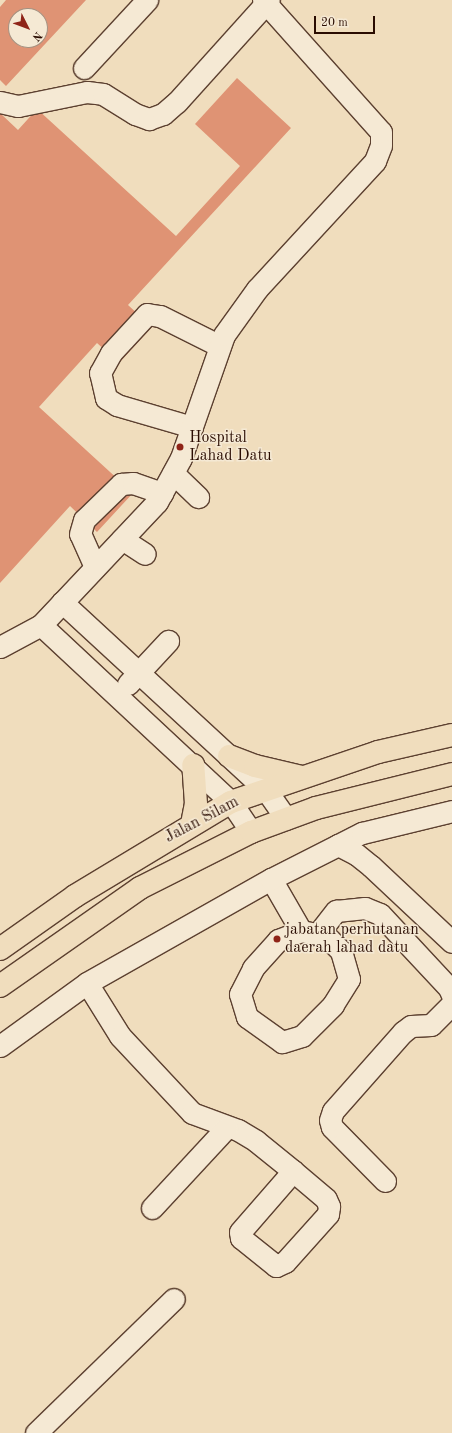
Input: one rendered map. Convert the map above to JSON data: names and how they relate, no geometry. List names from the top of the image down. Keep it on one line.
{"streets":{"highway":["Jalan Silam"]},"places":["Hospital Lahad Datu","jabatan perhutanan daerah lahad datu"],"scale_bar":"20 m","north":"bottom right"}
